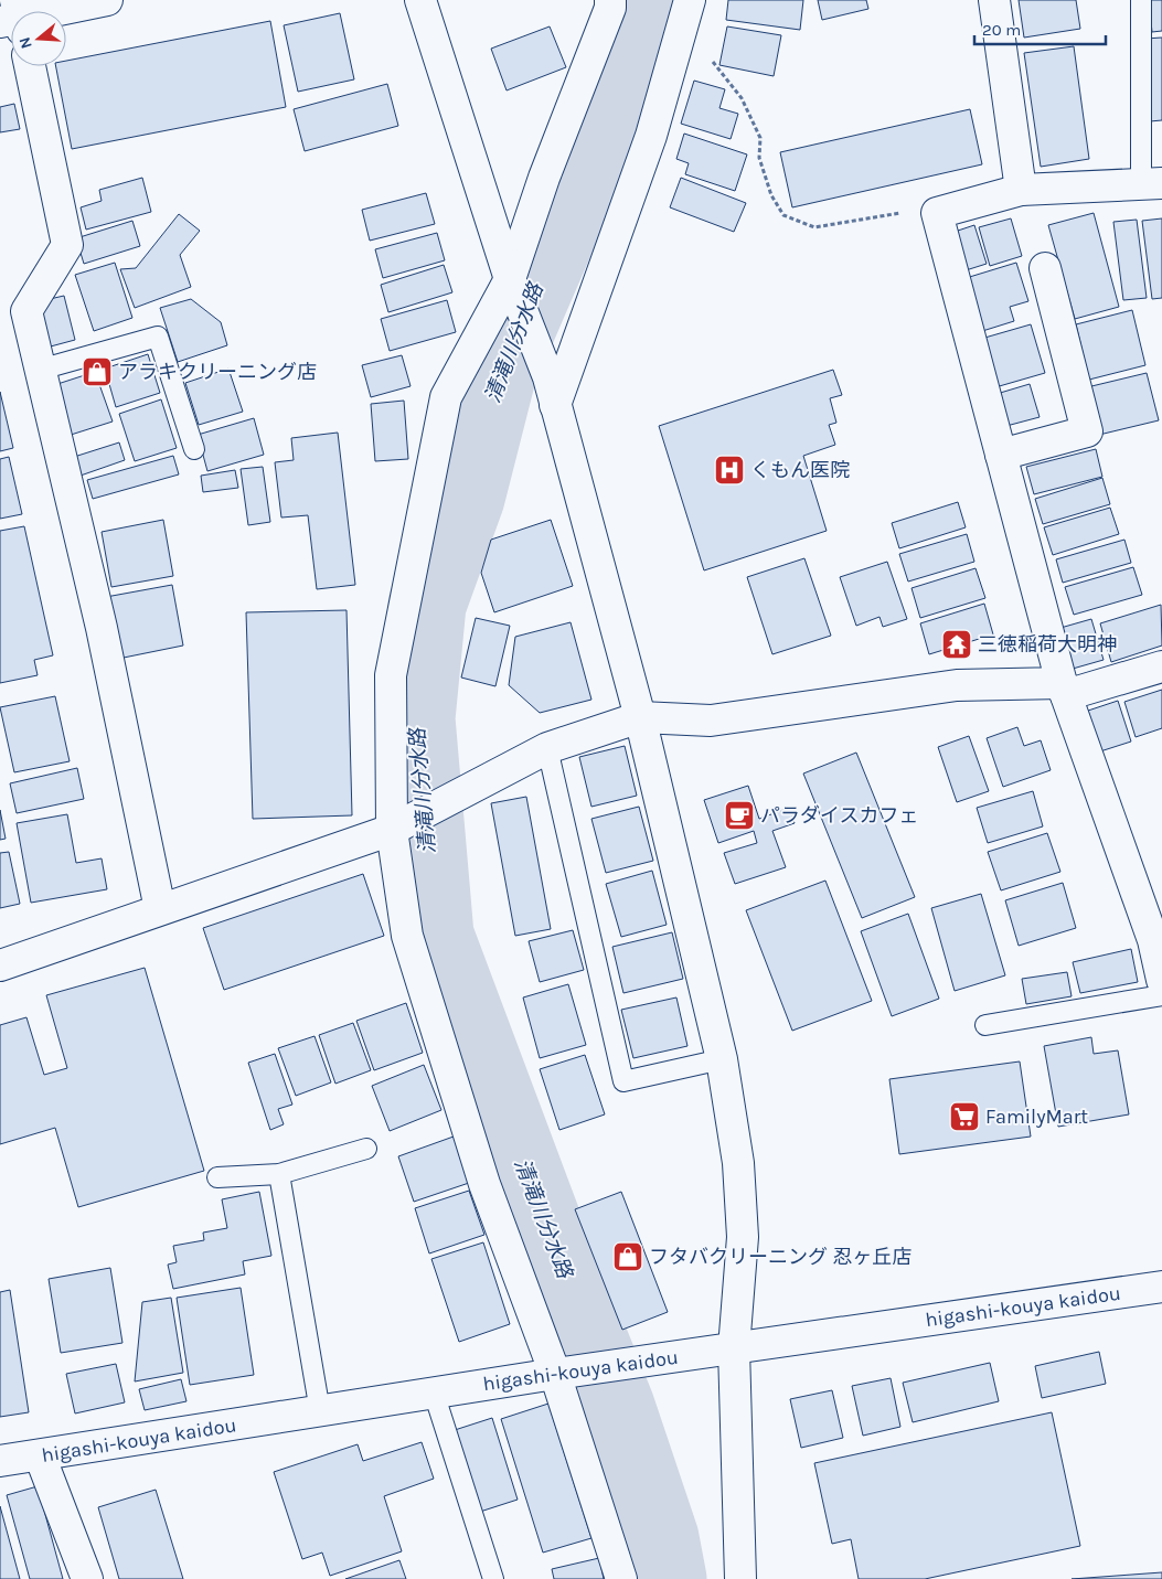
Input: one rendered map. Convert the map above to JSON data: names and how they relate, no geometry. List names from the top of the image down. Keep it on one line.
{"streets":{"street":["higashi-kouya kaidou"]},"water":["清滝川分水路"],"places":{"shop":["アラキクリーニング店","フタバクリーニング 忍ヶ丘店"],"hospital":["くもん医院"],"temple":["三徳稲荷大明神"],"cafe":["パラダイスカフェ"],"supermarket":["FamilyMart"]},"scale_bar":"20 m","north":"left"}
